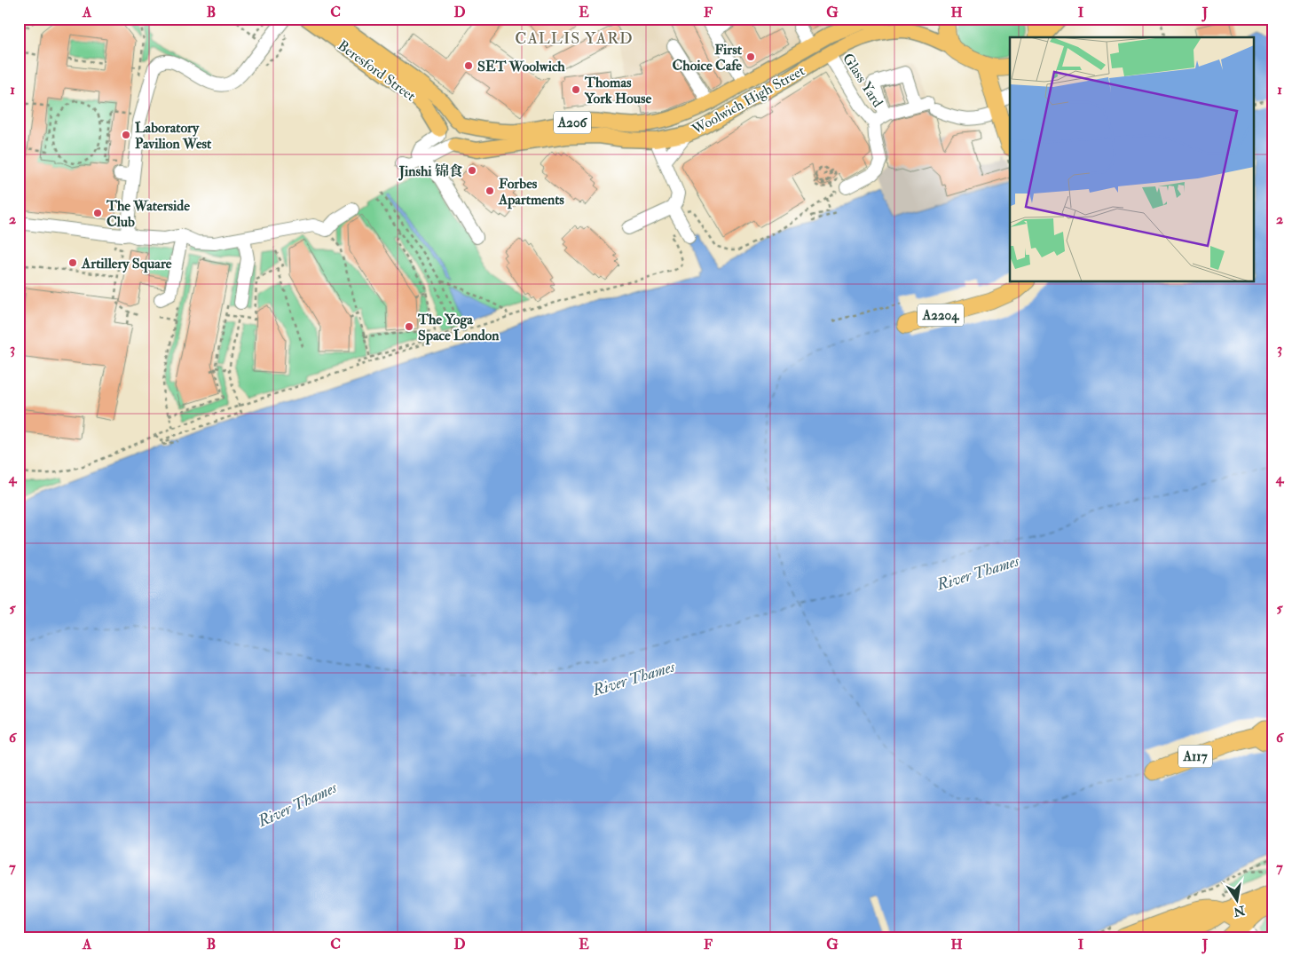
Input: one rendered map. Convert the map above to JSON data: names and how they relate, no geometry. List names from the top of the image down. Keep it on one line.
{"streets":{"highway":["A2204","A117"],"main road":["Beresford Street","Woolwich High Street","A206"],"street":["Glass Yard"]},"crossings":[["Beresford Street","Woolwich High Street"],["Glass Yard","Woolwich High Street"]],"districts":["CALLIS YARD"],"water":["River Thames"],"places":["First Choice Cafe","SET Woolwich","Thomas York House","Laboratory Pavilion West","Jinshi 锦食","Forbes Apartments","The Waterside Club","Artillery Square","The Yoga Space London"],"north":"bottom","grid":{"columns":["A","B","C","D","E","F","G","H","I","J"],"rows":["1","2","3","4","5","6","7"]}}
